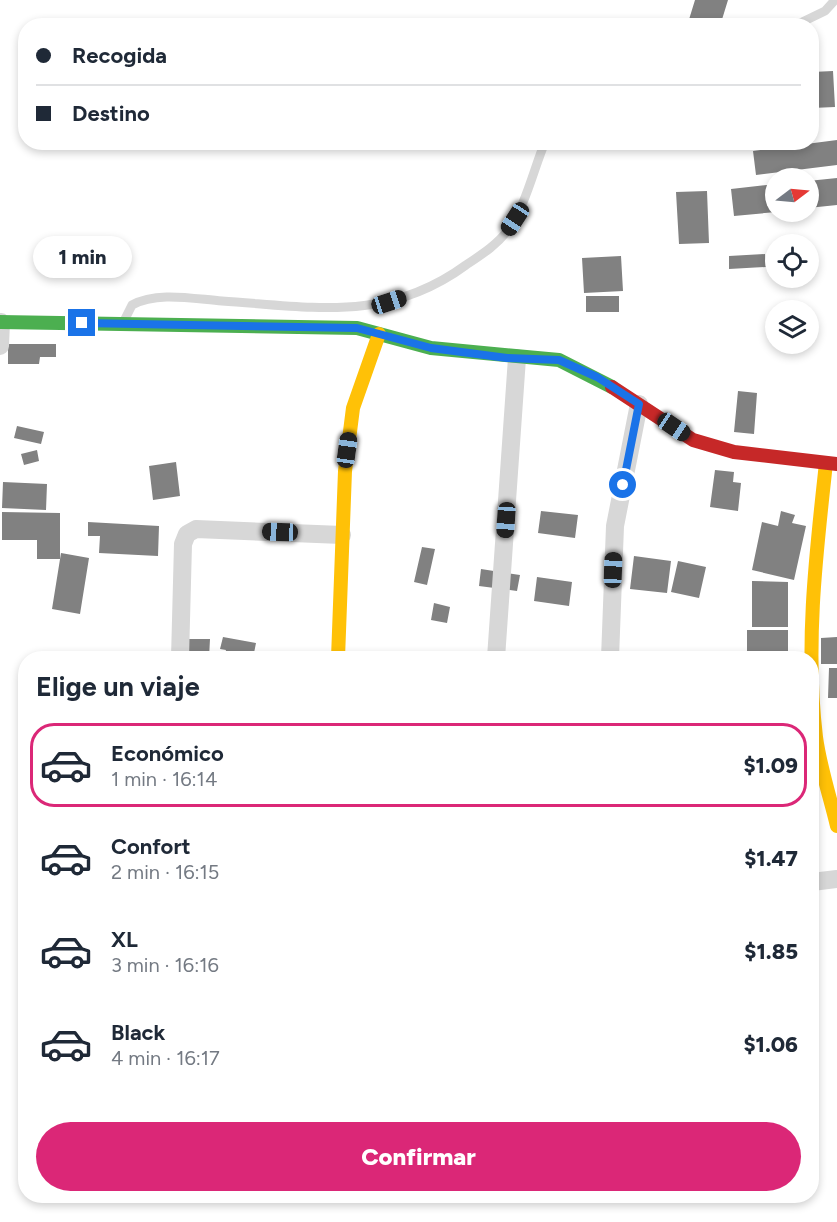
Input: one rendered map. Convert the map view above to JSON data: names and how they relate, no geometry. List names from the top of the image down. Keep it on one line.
{"north":"right","page":{"banner":["Recogida","Destino"],"bubble":"1 min","heading":"Elige un viaje","list":[{"name":"Económico","note":"1 min · 16:14","value":"$1.09"},{"name":"Confort","note":"2 min · 16:15","value":"$1.47"},{"name":"XL","note":"3 min · 16:16","value":"$1.85"},{"name":"Black","note":"4 min · 16:17","value":"$1.06"}],"buttons":"Confirmar"}}
